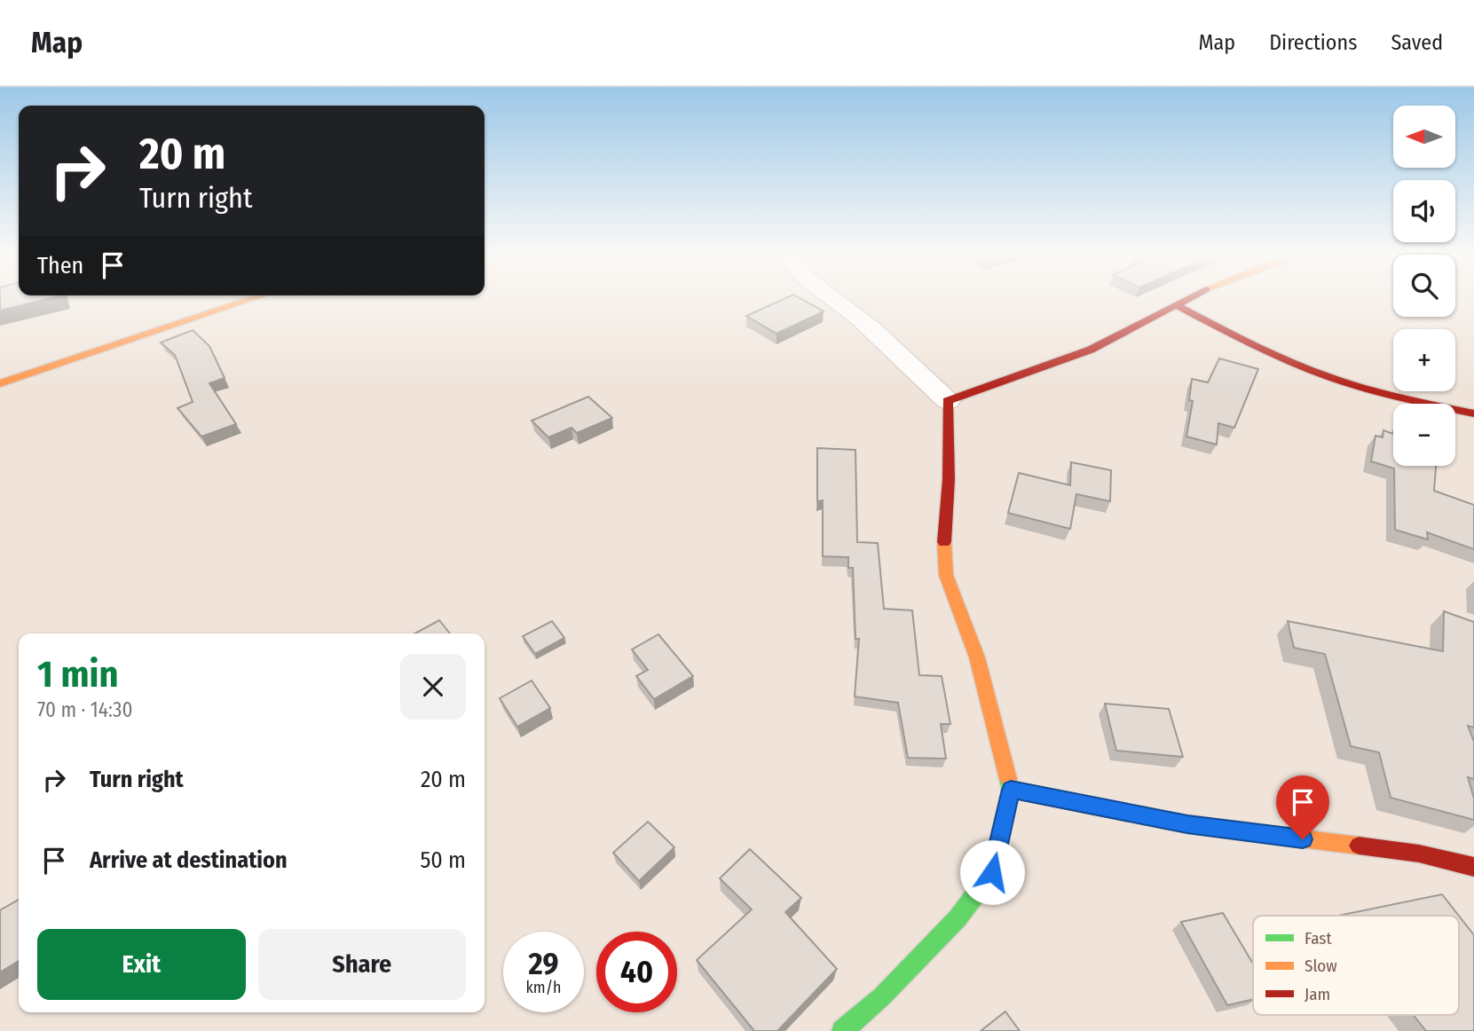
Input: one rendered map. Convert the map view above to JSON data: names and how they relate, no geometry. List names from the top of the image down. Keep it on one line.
{"legend":["Fast","Slow","Jam"],"north":"left","page":{"header":"Map","nav":["Map","Directions","Saved"],"map_buttons":["+","−"],"turn":["20 m","Turn right"],"then":"Then","heading":["1 min","70 m · 14:30"],"list":[{"name":"Turn right","value":"20 m"},{"name":"Arrive at destination","value":"50 m"}],"buttons":["Exit","Share"],"speed":"29 km/h","limit":"40"}}
